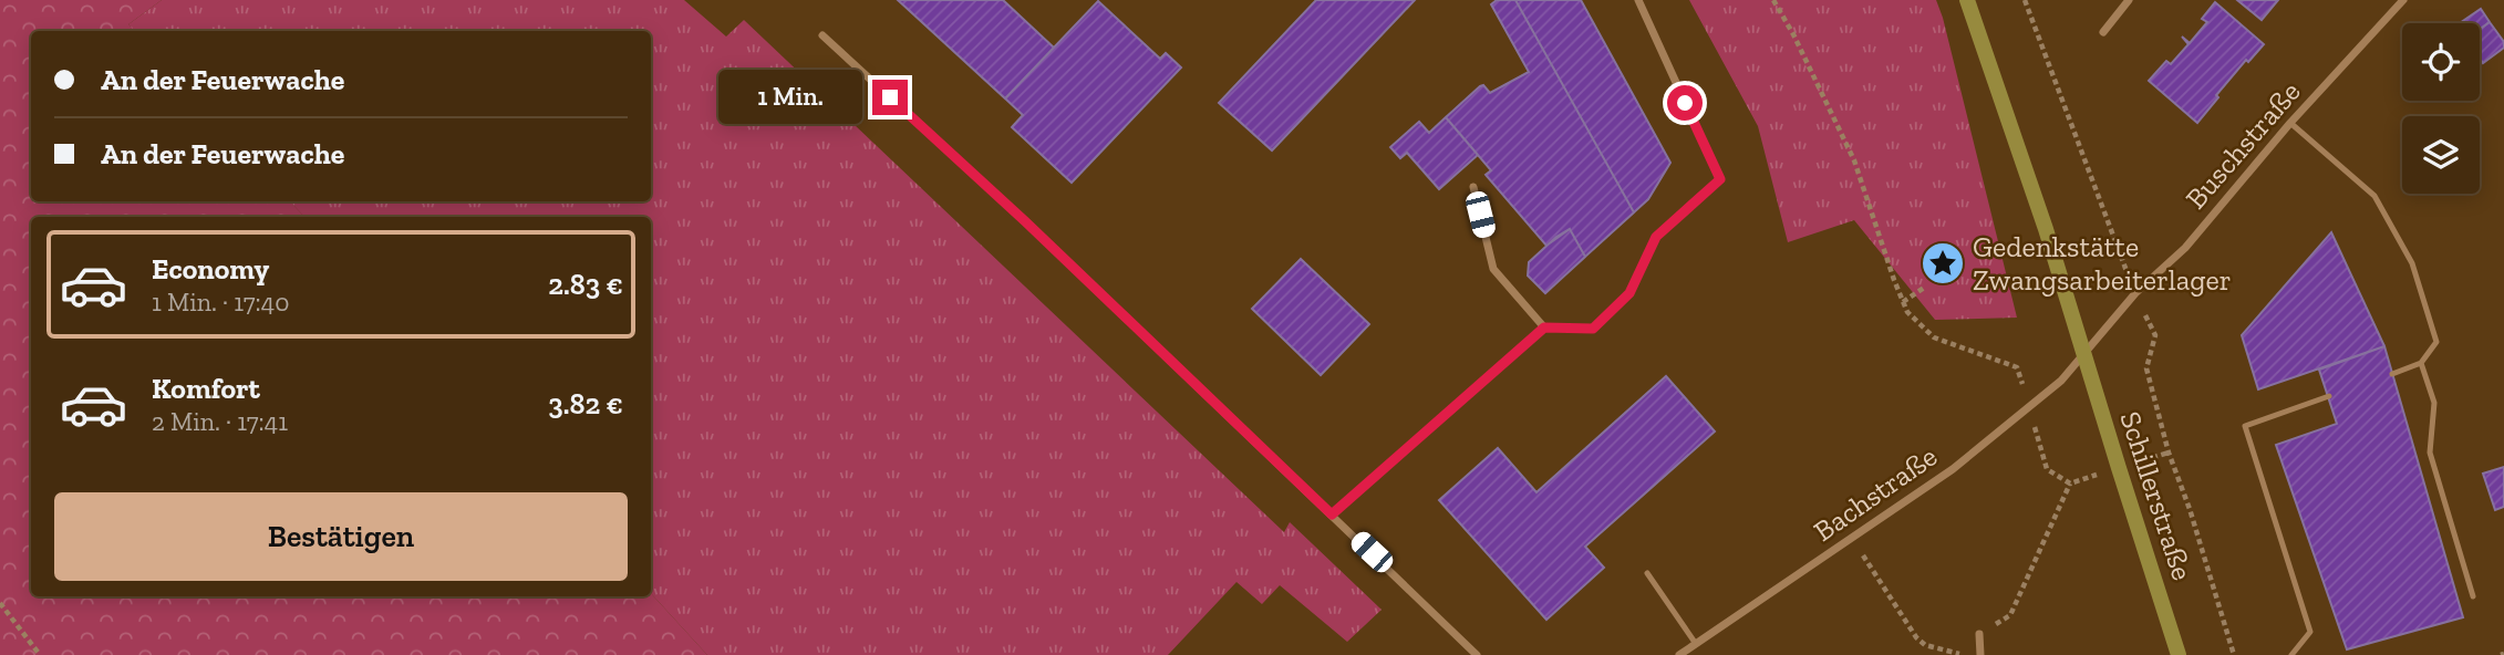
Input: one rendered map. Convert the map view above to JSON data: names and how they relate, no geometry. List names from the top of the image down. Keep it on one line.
{"streets":{"main road":["Schillerstraße"],"street":["Buschstraße","Bachstraße"]},"crossings":[["Buschstraße","Bachstraße"],["Buschstraße","Schillerstraße"],["Bachstraße","Schillerstraße"]],"places":{"place":["Gedenkstätte Zwangsarbeiterlager"]},"page":{"banner":["An der Feuerwache","An der Feuerwache"],"bubble":"1 Min.","list":[{"name":"Economy","note":"1 Min. · 17:40","value":"2.83 €"},{"name":"Komfort","note":"2 Min. · 17:41","value":"3.82 €"}],"buttons":"Bestätigen"}}
